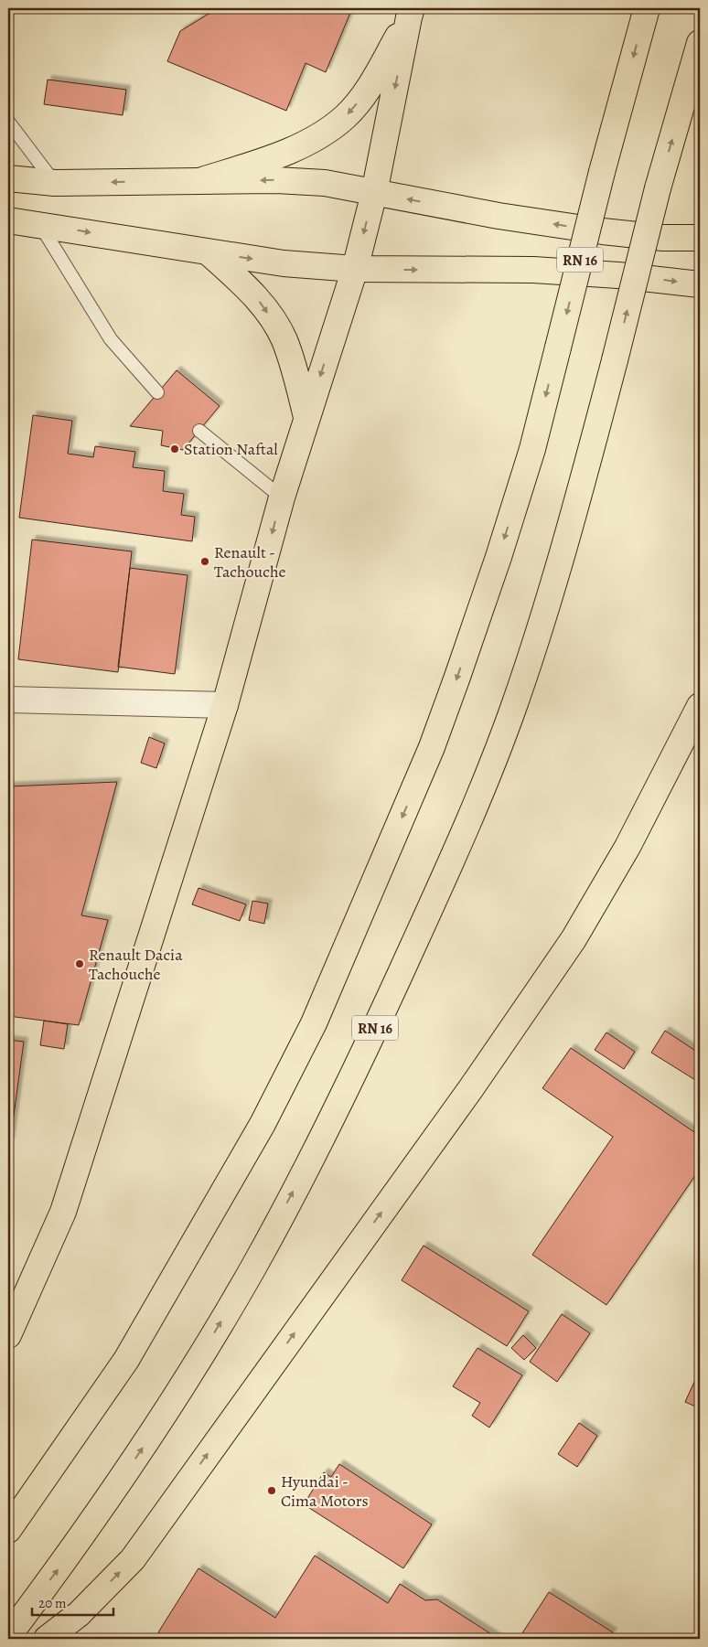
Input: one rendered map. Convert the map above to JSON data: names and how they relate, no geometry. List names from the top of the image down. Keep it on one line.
{"streets":{"main road":["RN 16"]},"places":["Station Naftal","Renault - Tachouche","Renault Dacia Tachouche","Hyundai - Cima Motors"],"scale_bar":"20 m"}
